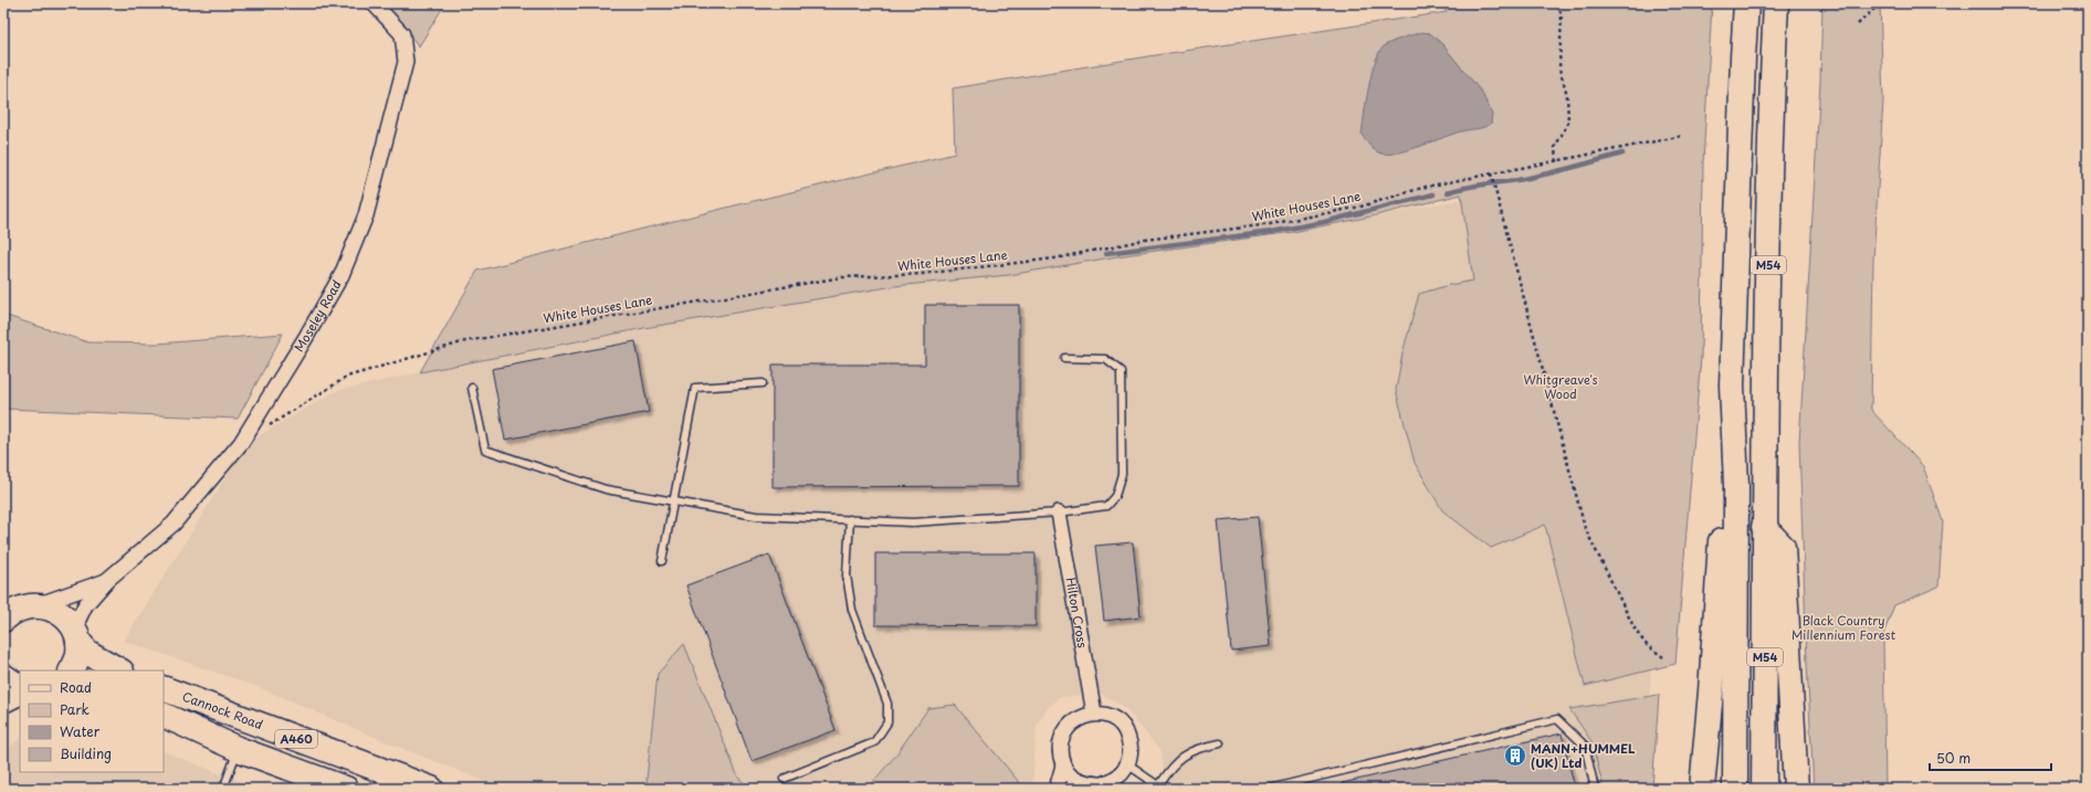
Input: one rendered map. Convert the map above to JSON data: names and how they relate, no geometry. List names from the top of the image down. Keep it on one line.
{"streets":{"highway":["M54","Cannock Road","A460"],"street":["Moseley Road","Hilton Cross"],"path":["White Houses Lane"]},"crossings":[["White Houses Lane","Moseley Road"]],"parks":["Whitgreave's Wood","Black Country Millennium Forest"],"places":{"building":["MANN+HUMMEL (UK) Ltd"]},"legend":["Road","Park","Water","Building"],"scale_bar":"50 m"}
